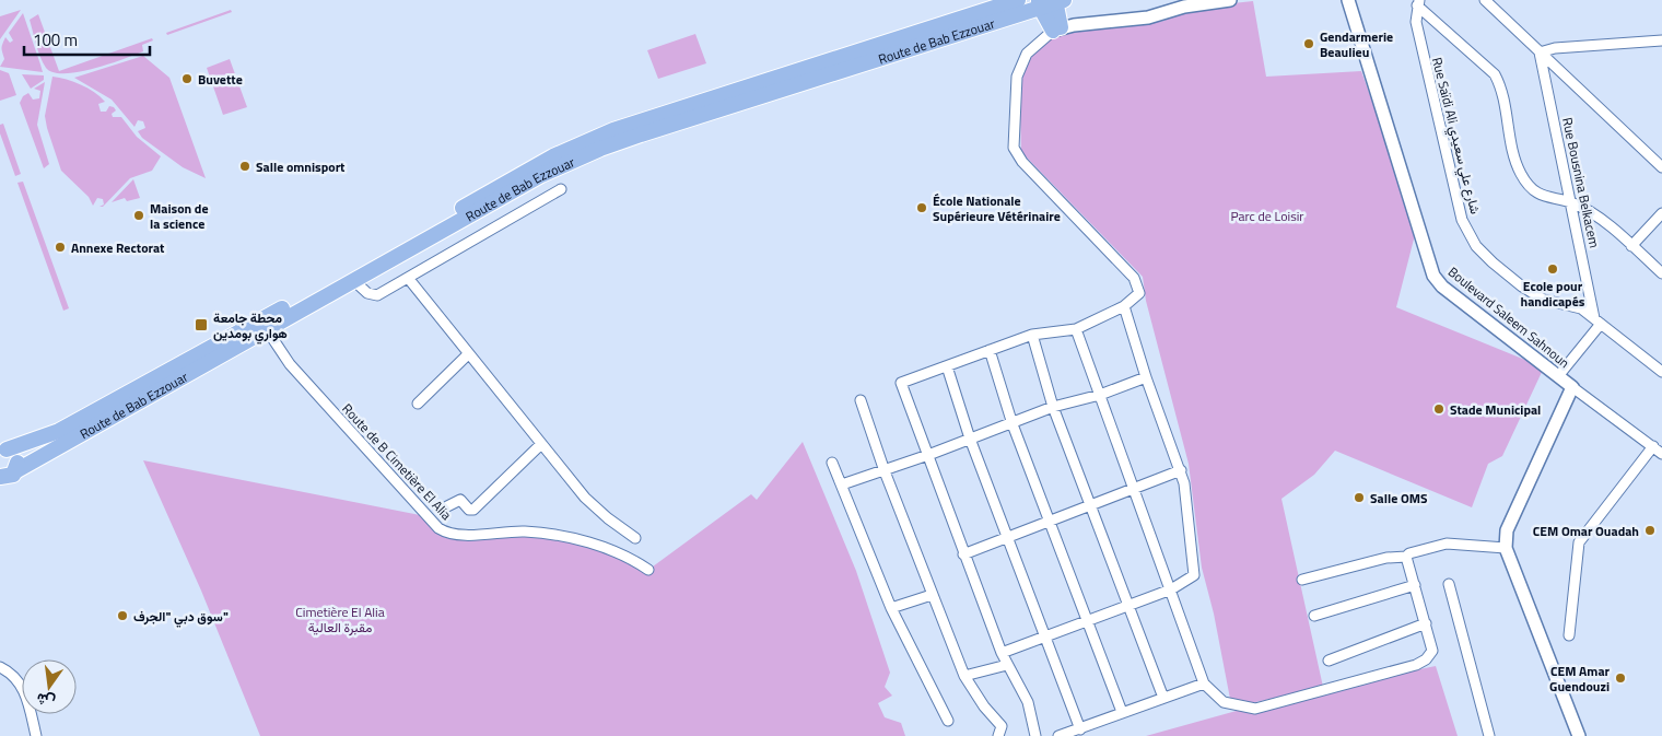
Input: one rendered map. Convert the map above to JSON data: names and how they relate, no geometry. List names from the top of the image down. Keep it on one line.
{"streets":{"main road":["Route de Bab Ezzouar"],"street":["Rue Saïdi Ali شارع علي سعيدي","Rue Bousnina Belkacem","Boulevard Saleem Sahnoun","Route de B Cimetière El Alia"]},"crossings":[["Route de Bab Ezzouar","Route de B Cimetière El Alia"],["Rue Saïdi Ali شارع علي سعيدي","Rue Bousnina Belkacem"]],"parks":["Parc de Loisir","Cimetière El Alia مقبرة العالية"],"places":{"other":["Gendarmerie Beaulieu","Buvette","Salle omnisport","École Nationale Supérieure Vétérinaire","Maison de la science","Annexe Rectorat","Ecole pour handicapés","Stade Municipal","Salle OMS","CEM Omar Ouadah","سوق دبي \"الجرف\"","CEM Amar Guendouzi"],"transit":["محطة جامعة هواري بومدين"]},"scale_bar":"100 m","north":"bottom"}
